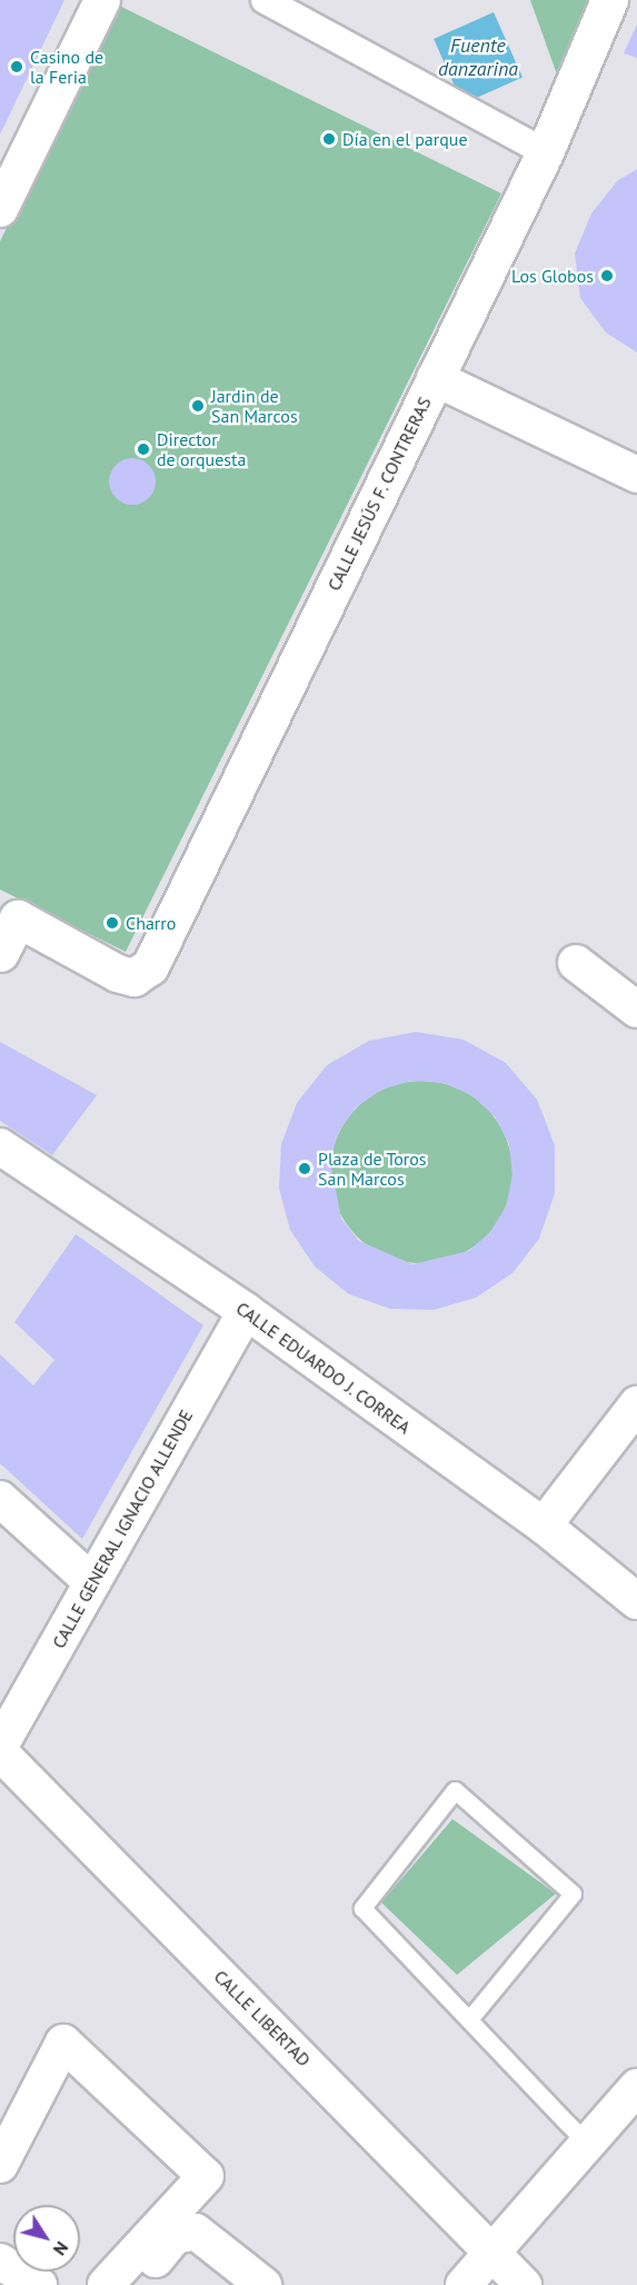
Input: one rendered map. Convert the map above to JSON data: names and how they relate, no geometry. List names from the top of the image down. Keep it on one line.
{"streets":{"street":["CALLE JESÚS F. CONTRERAS","CALLE EDUARDO J. CORREA","CALLE GENERAL IGNACIO ALLENDE","CALLE LIBERTAD"]},"crossings":[["CALLE EDUARDO J. CORREA","CALLE GENERAL IGNACIO ALLENDE"]],"water":["Fuente danzarina"],"places":["Casino de la Feria","Día en el parque","Los Globos","Jardin de San Marcos","Director de orquesta","Charro","Plaza de Toros San Marcos"],"north":"bottom right"}
